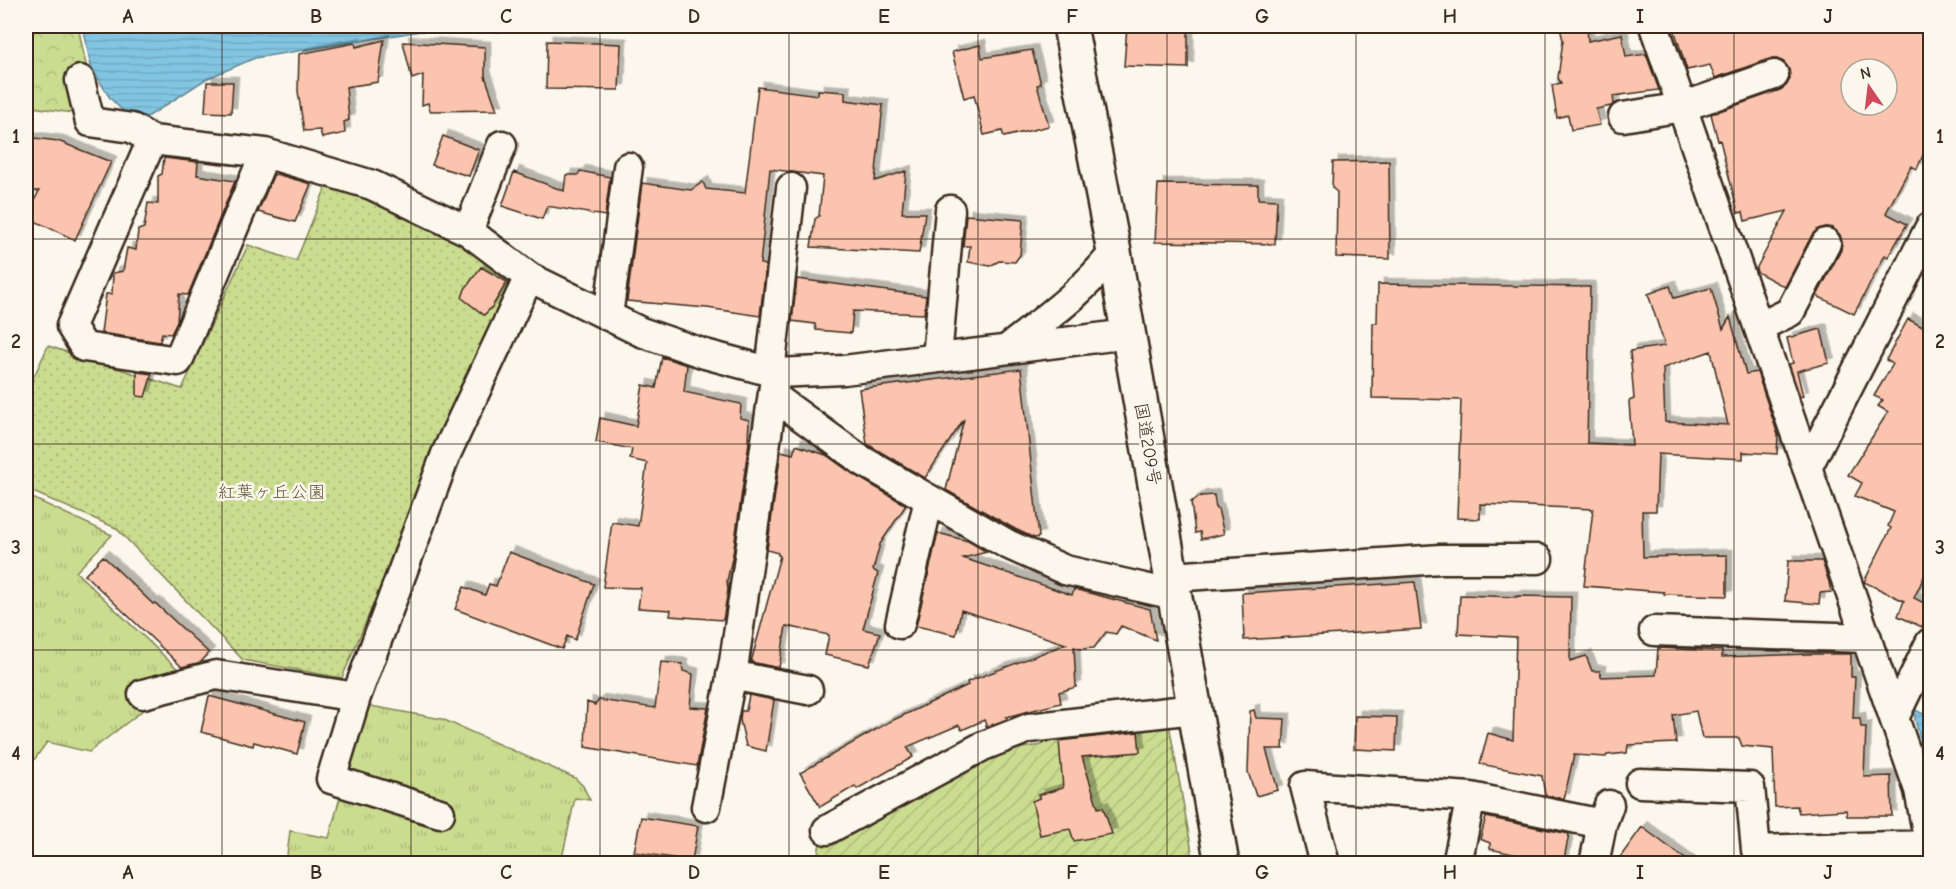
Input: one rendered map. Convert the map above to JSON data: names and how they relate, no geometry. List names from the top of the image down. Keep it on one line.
{"streets":{"highway":["国道209号"]},"parks":["紅葉ヶ丘公園"],"north":"top","grid":{"columns":["A","B","C","D","E","F","G","H","I","J"],"rows":["1","2","3","4"]}}
